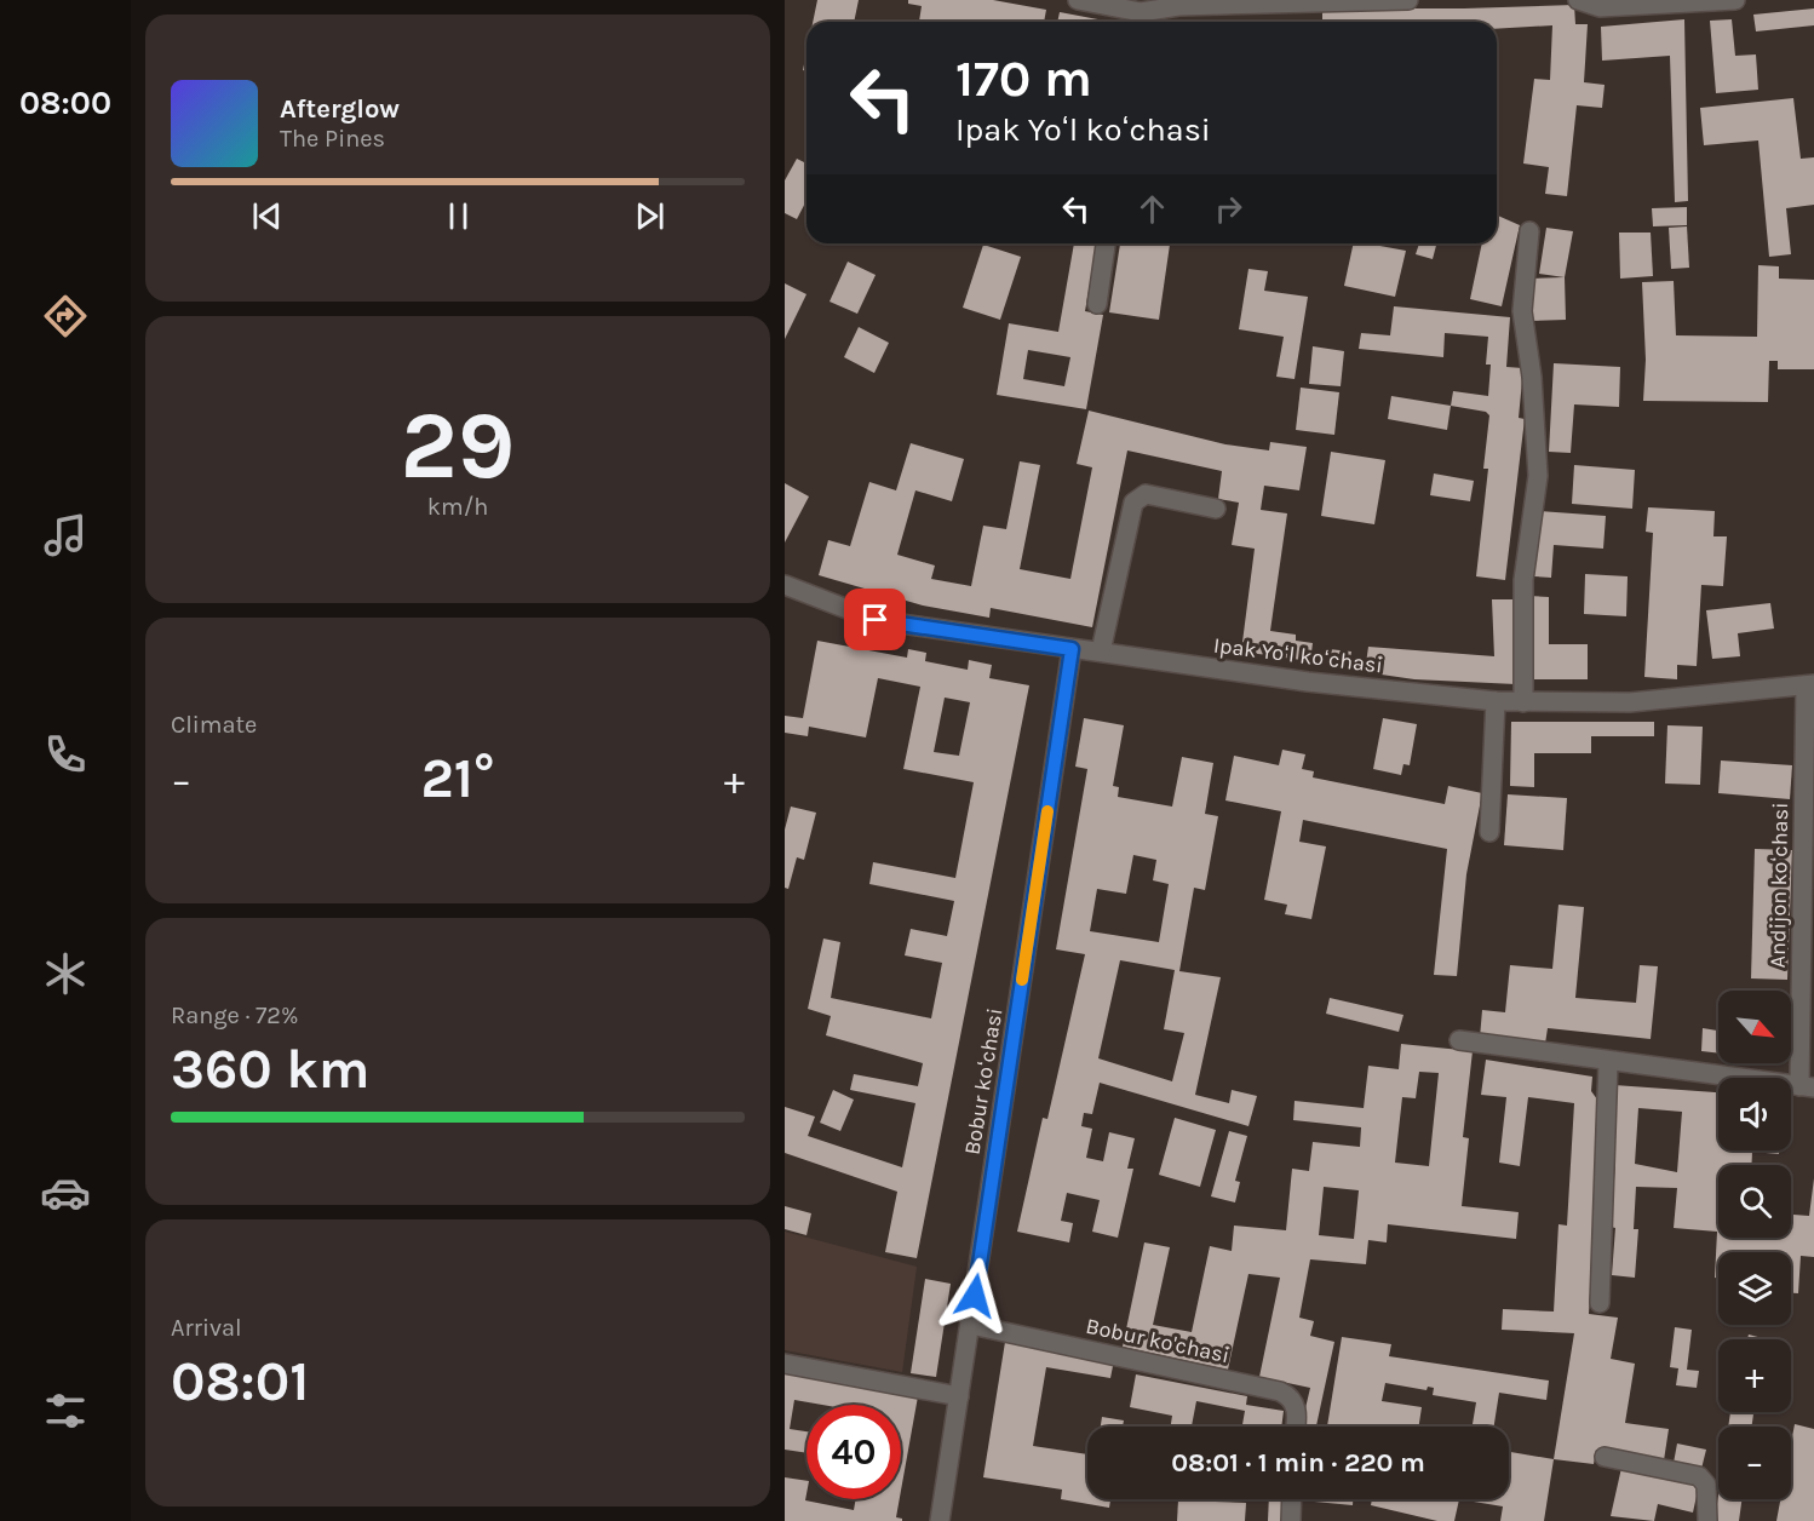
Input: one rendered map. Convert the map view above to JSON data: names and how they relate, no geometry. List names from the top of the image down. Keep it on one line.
{"streets":{"street":["Ipak Yoʻl koʻchasi","Andijon koʻchasi","Bobur koʻchasi","Bobur ko'chasi"]},"crossings":[["Ipak Yoʻl koʻchasi","Andijon koʻchasi"],["Ipak Yoʻl koʻchasi","Bobur koʻchasi"],["Bobur koʻchasi","Bobur ko'chasi"]],"north":"bottom right","page":{"tabs":"08:00","turn":["170 m","Ipak Yoʻl koʻchasi"],"song":["Afterglow","The Pines"],"tile":[["29","km/h"],"Climate",["Range · 72%","360 km"],["Arrival","08:01"]],"heat":["−","21°","+"],"map_buttons":["+","−"],"limit":"40","trip":"08:01 · 1 min · 220 m"}}
